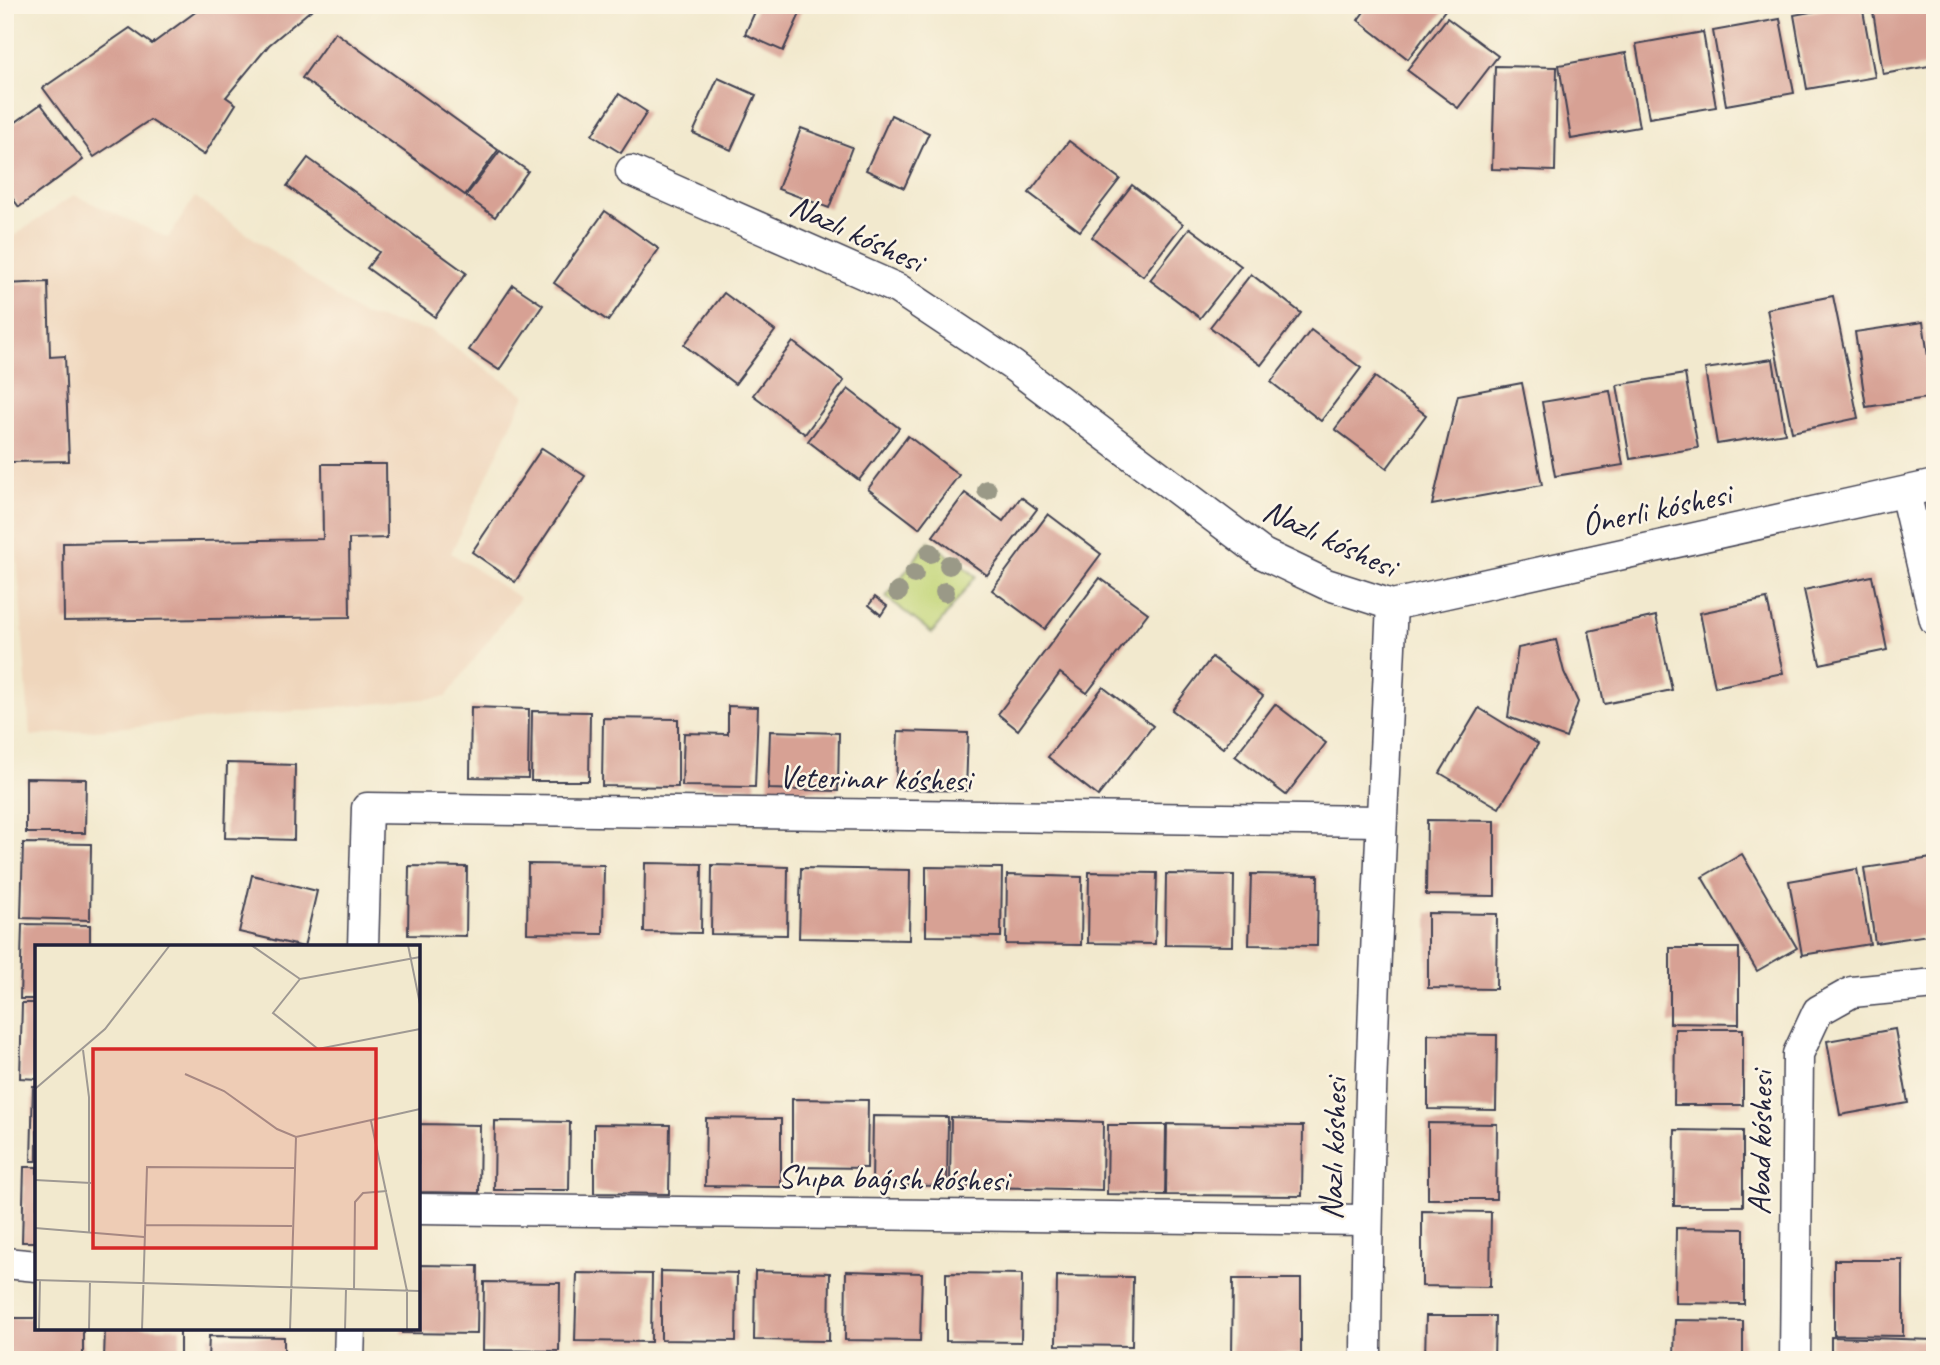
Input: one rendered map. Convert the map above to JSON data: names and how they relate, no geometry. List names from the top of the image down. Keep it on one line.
{"streets":{"street":["Nazlı kóshesi","Ónerli kóshesi","Veterinar kóshesi","Abad kóshesi","Shıpa baǵısh kóshesi"]},"crossings":[["Nazlı kóshesi","Ónerli kóshesi"],["Nazlı kóshesi","Veterinar kóshesi"],["Nazlı kóshesi","Shıpa baǵısh kóshesi"]]}
